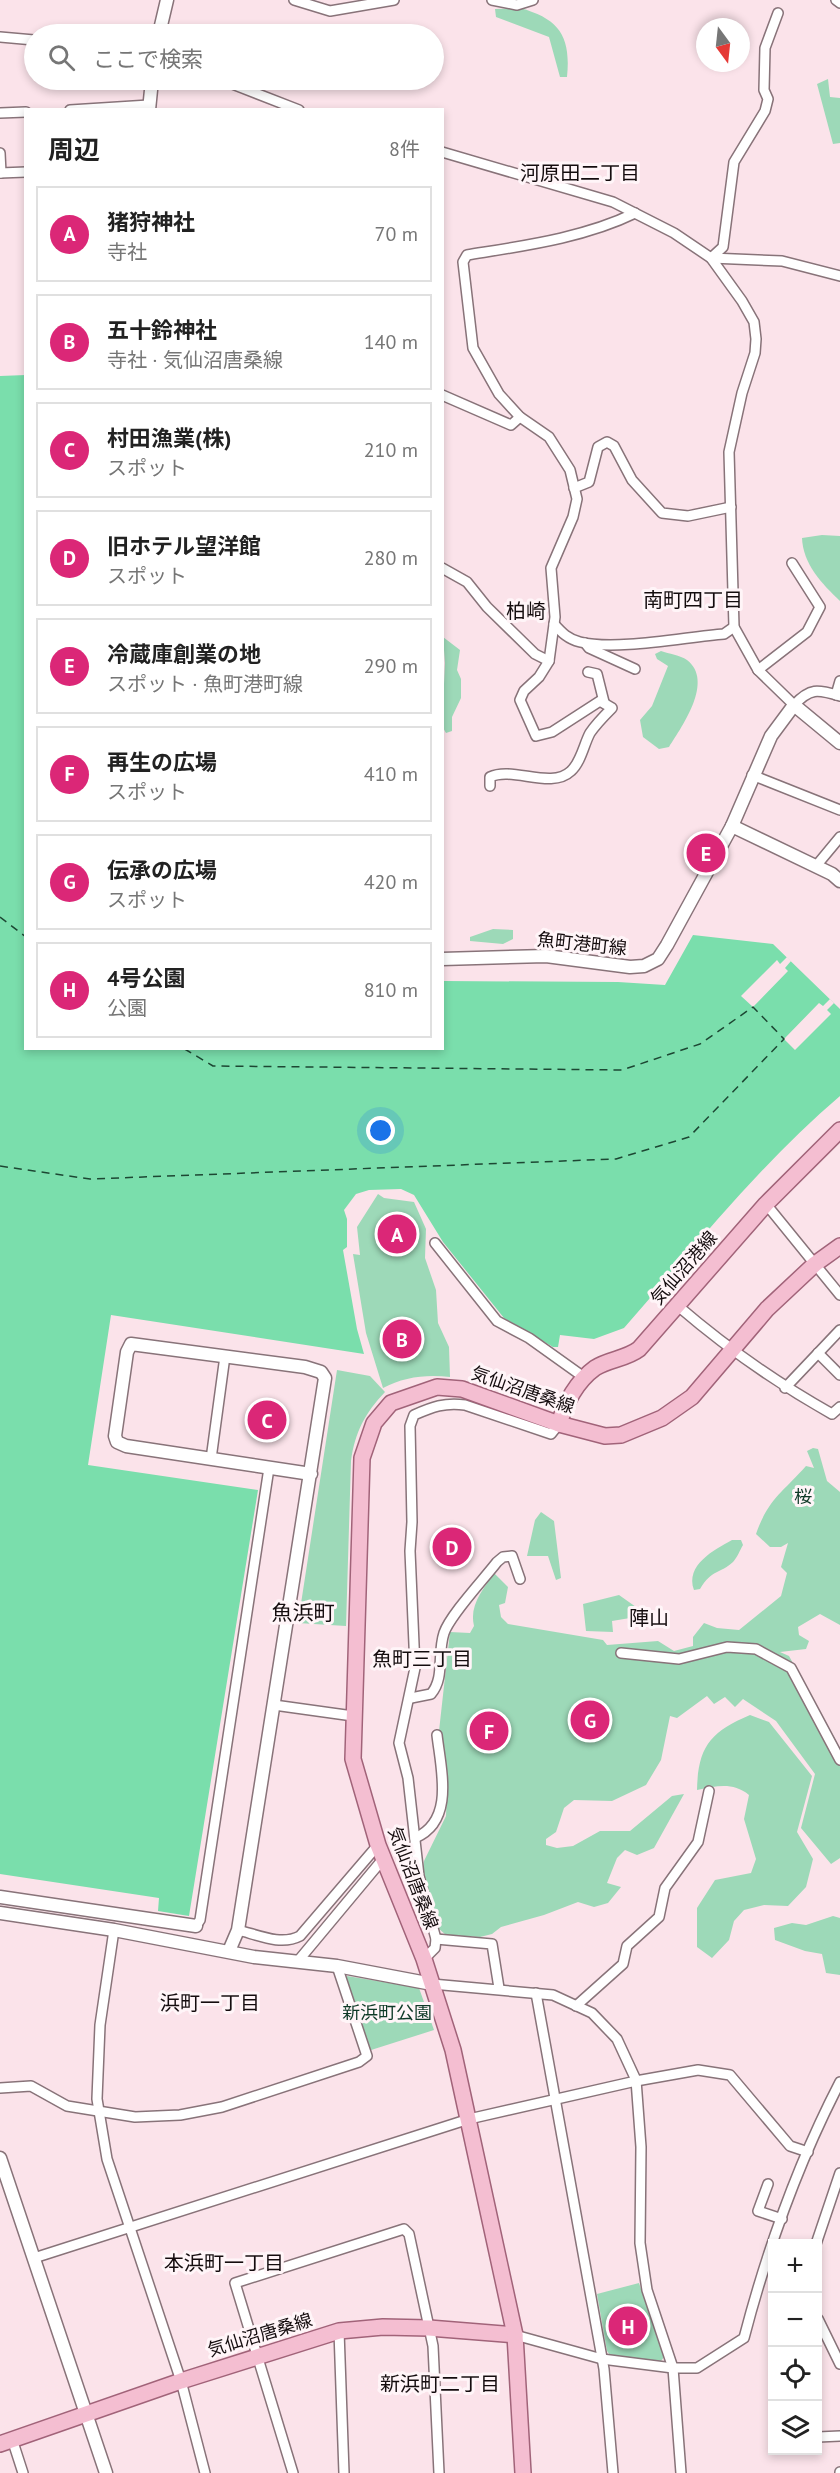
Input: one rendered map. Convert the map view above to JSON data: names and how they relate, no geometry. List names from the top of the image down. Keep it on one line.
{"streets":{"main road":["気仙沼港線","気仙沼唐桑線"],"street":["魚町港町線"]},"crossings":[["気仙沼港線","気仙沼唐桑線"]],"districts":["河原田二丁目","南町四丁目","柏崎","魚浜町","陣山","魚町三丁目","浜町一丁目","本浜町一丁目","新浜町二丁目"],"parks":["桜","新浜町公園"],"north":"bottom","page":{"search":"ここで検索","heading":["周辺","8件"],"list":[{"mark":"A","name":"猪狩神社","note":"寺社","value":"70 m"},{"mark":"B","name":"五十鈴神社","note":"寺社 · 気仙沼唐桑線","value":"140 m"},{"mark":"C","name":"村田漁業(株)","note":"スポット","value":"210 m"},{"mark":"D","name":"旧ホテル望洋館","note":"スポット","value":"280 m"},{"mark":"E","name":"冷蔵庫創業の地","note":"スポット · 魚町港町線","value":"290 m"},{"mark":"F","name":"再生の広場","note":"スポット","value":"410 m"},{"mark":"G","name":"伝承の広場","note":"スポット","value":"420 m"},{"mark":"H","name":"4号公園","note":"公園","value":"810 m"}],"pins":["E","A","B","C","D","G","F","H"],"map_buttons":["+","−"]}}
